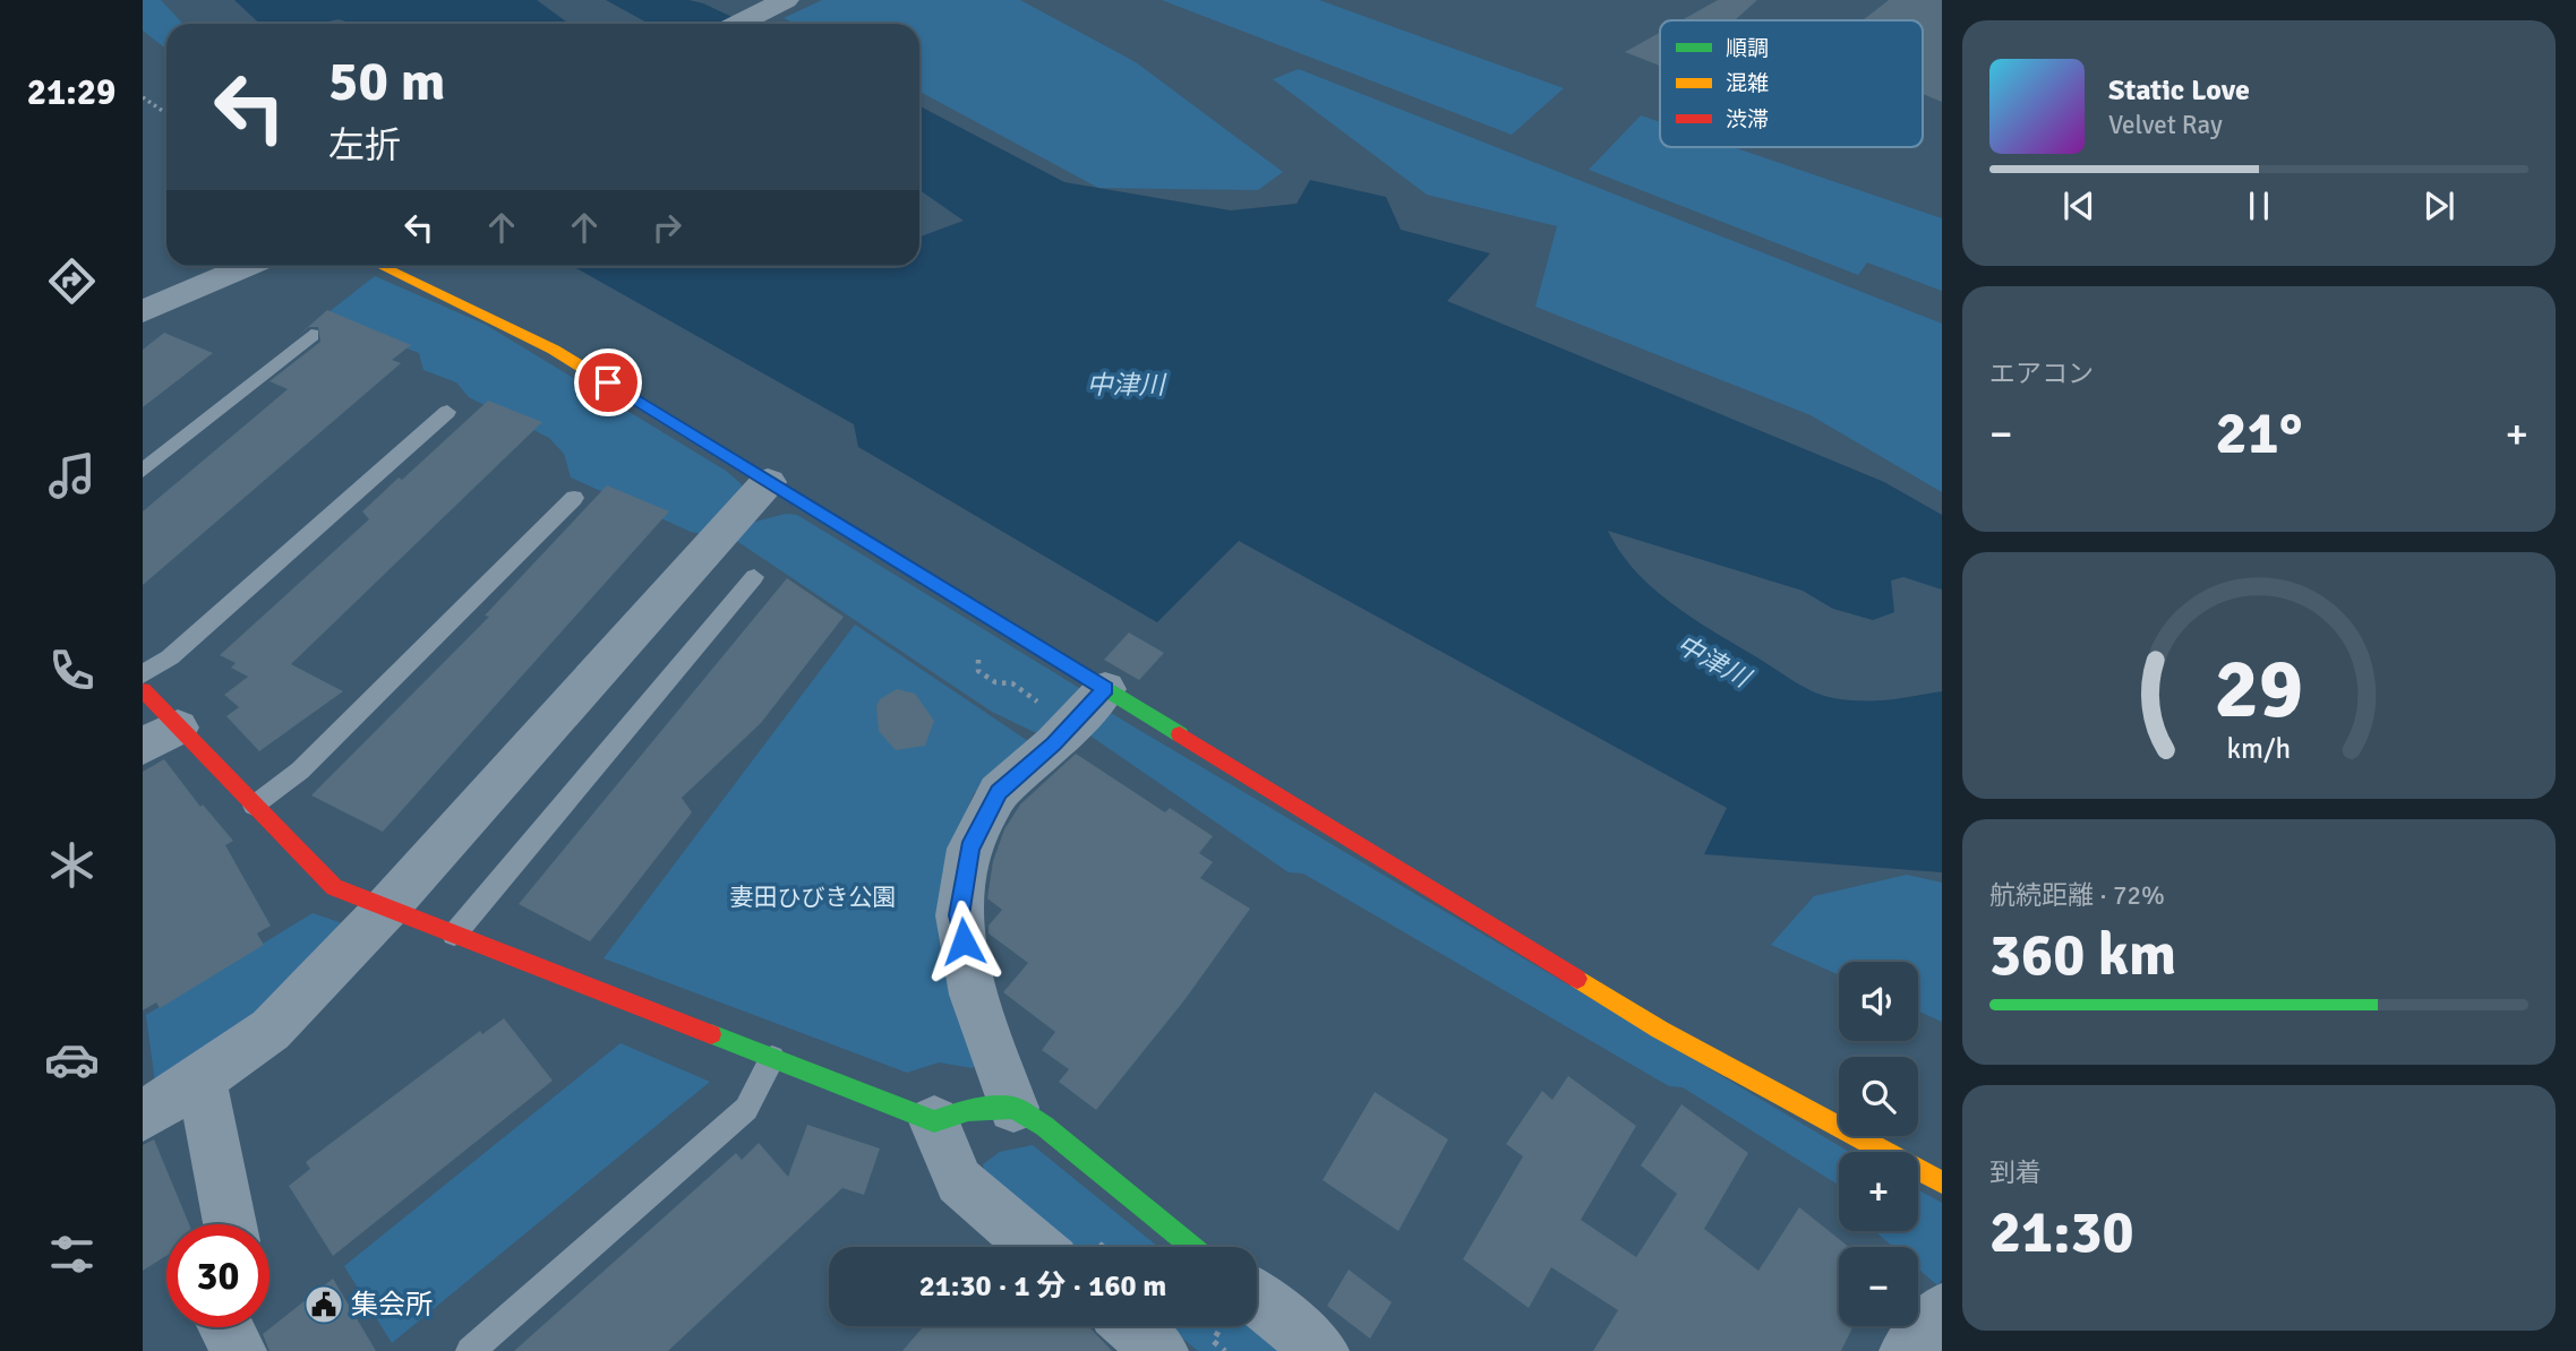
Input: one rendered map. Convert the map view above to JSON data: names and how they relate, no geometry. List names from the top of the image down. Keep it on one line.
{"water":["中津川"],"parks":["妻田ひびき公園"],"places":{"public building":["集会所"]},"legend":["順調","混雑","渋滞"],"page":{"tabs":"21:29","turn":["50 m","左折"],"song":["Static Love","Velvet Ray"],"tile":["エアコン",["航続距離 · 72%","360 km"],["到着","21:30"]],"heat":["−","21°","+"],"map_buttons":["+","−"],"limit":"30","trip":"21:30 · 1 分 · 160 m","gauge":["29","km/h"]}}
